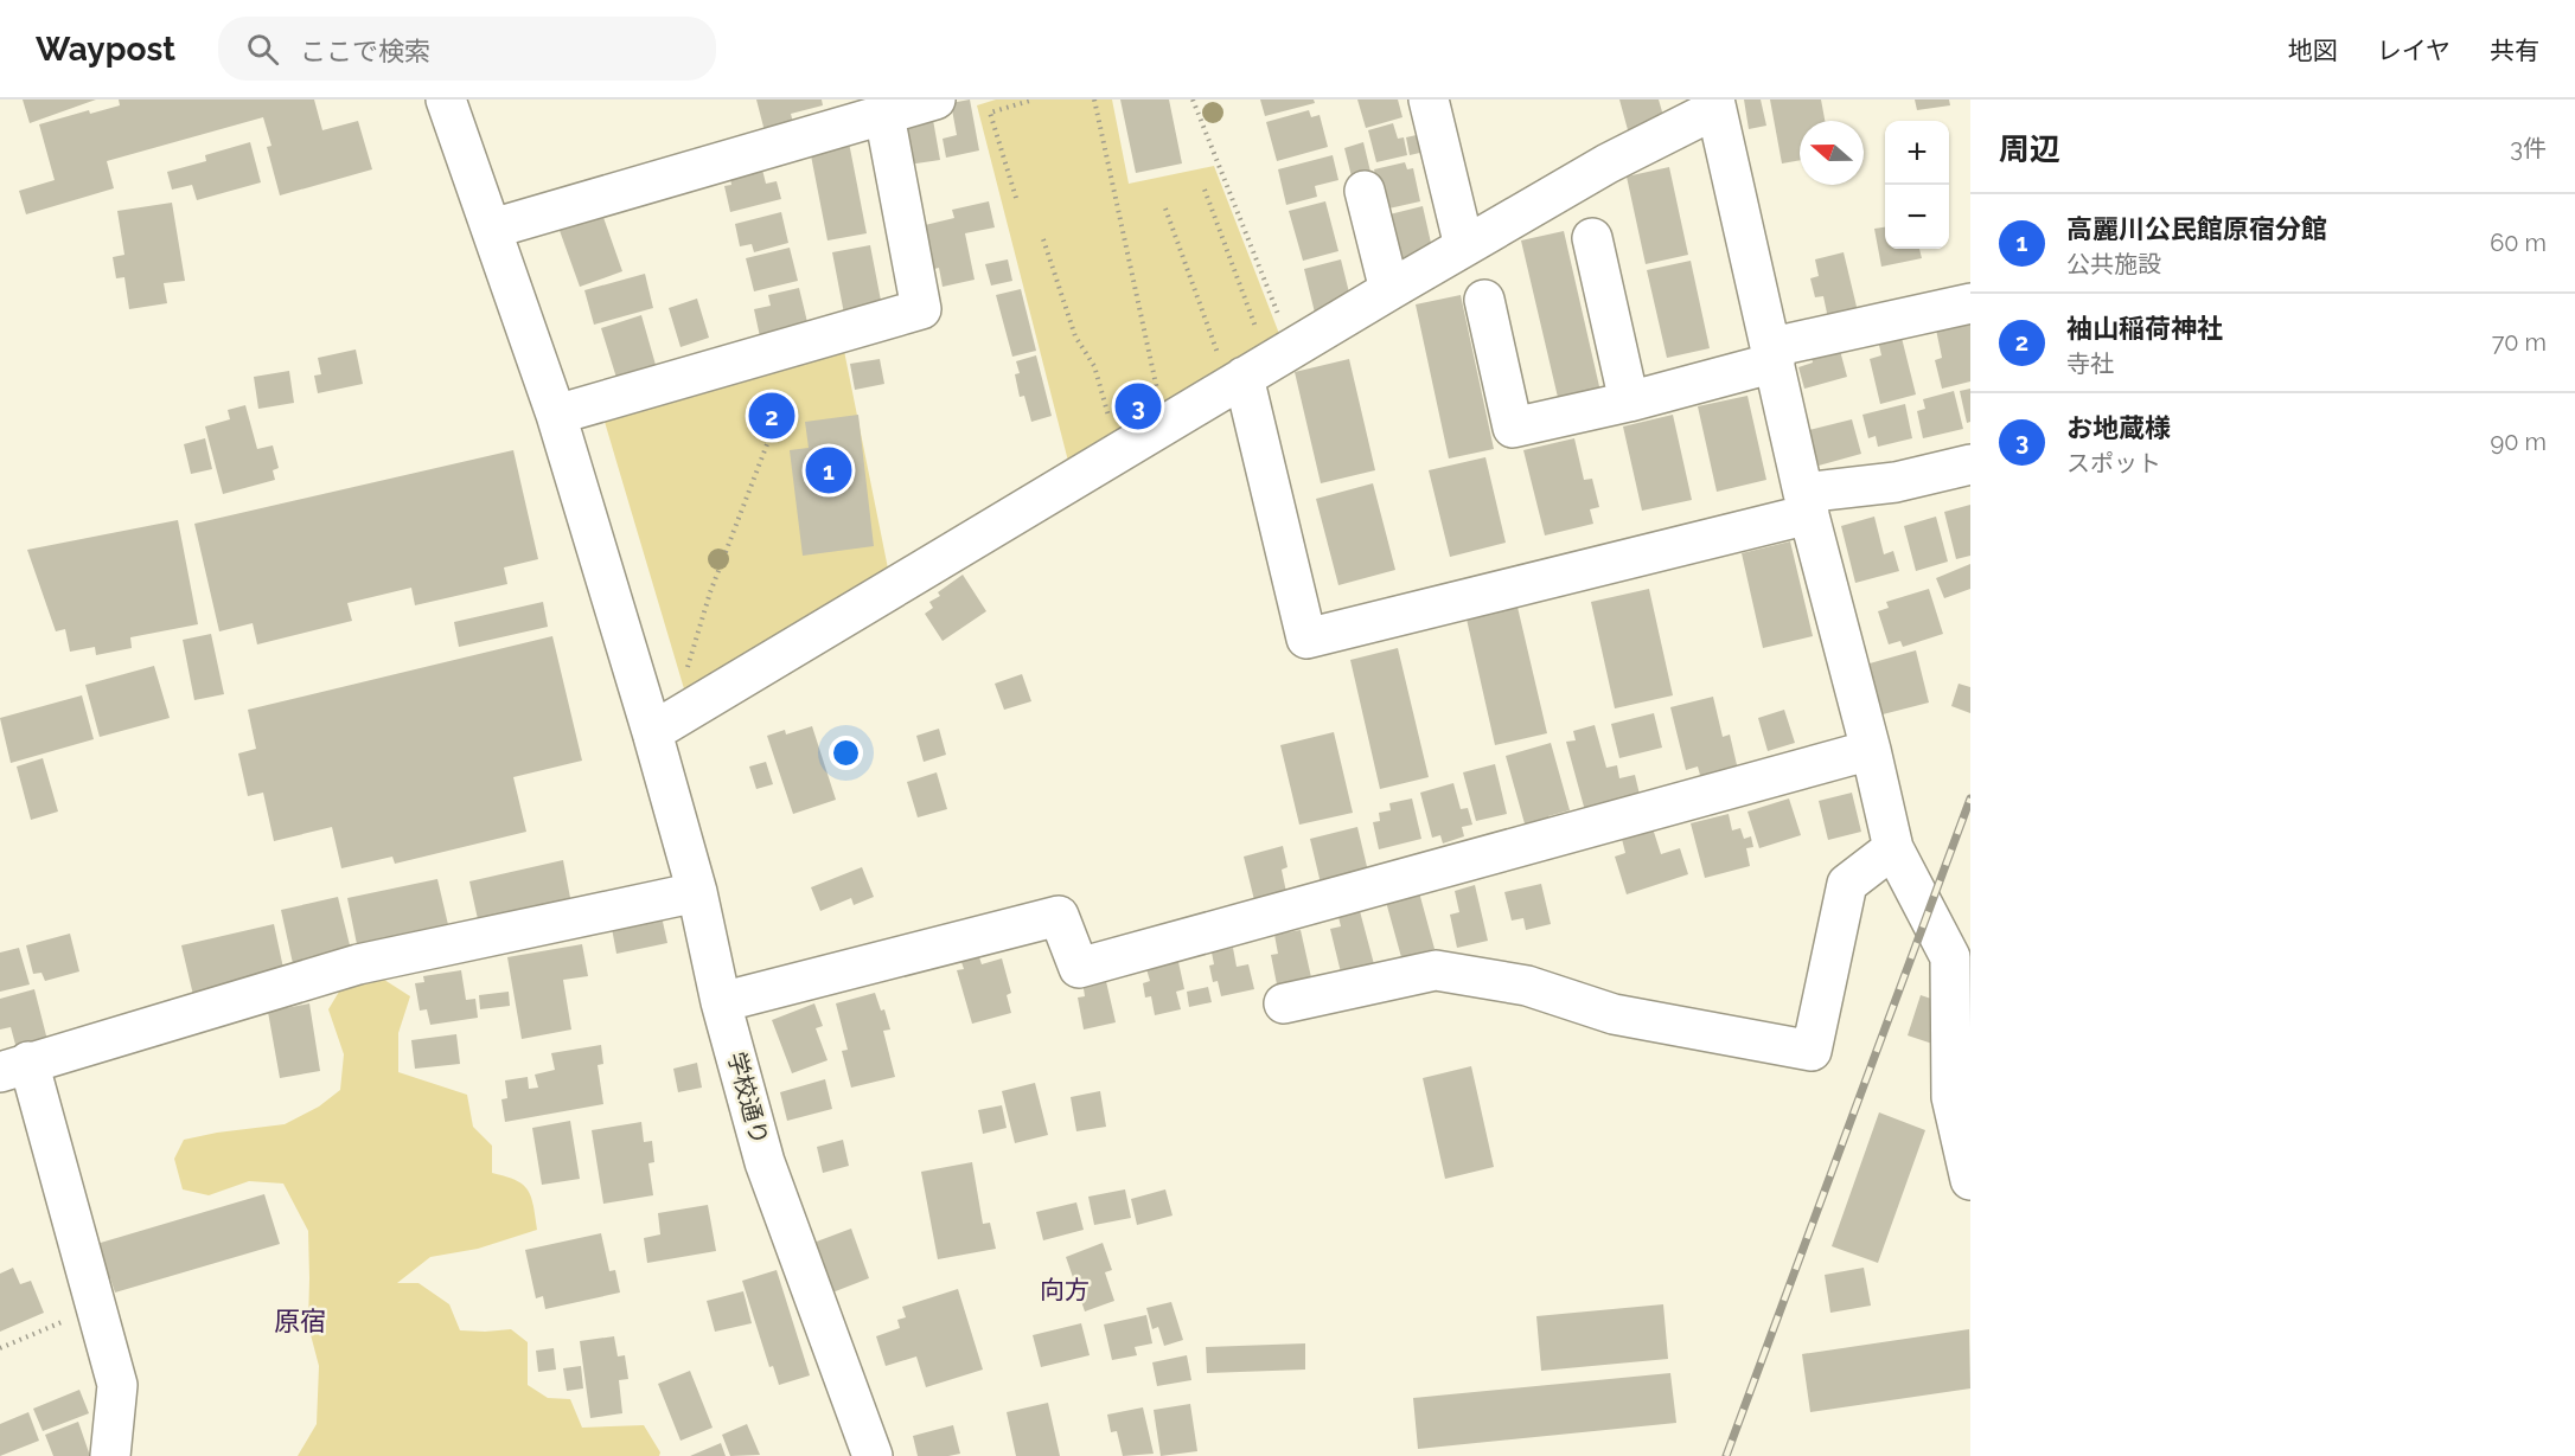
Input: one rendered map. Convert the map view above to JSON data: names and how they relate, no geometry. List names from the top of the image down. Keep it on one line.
{"streets":{"street":["学校通り"]},"districts":["向方","原宿"],"north":"left","page":{"header":"Waypost","search":"ここで検索","nav":["地図","レイヤ","共有"],"heading":["周辺","3件"],"map_buttons":["+","−"],"list":[{"mark":"1","name":"高麗川公民館原宿分館","note":"公共施設","value":"60 m"},{"mark":"2","name":"袖山稲荷神社","note":"寺社","value":"70 m"},{"mark":"3","name":"お地蔵様","note":"スポット","value":"90 m"}],"pins":["3","2","1"]}}
